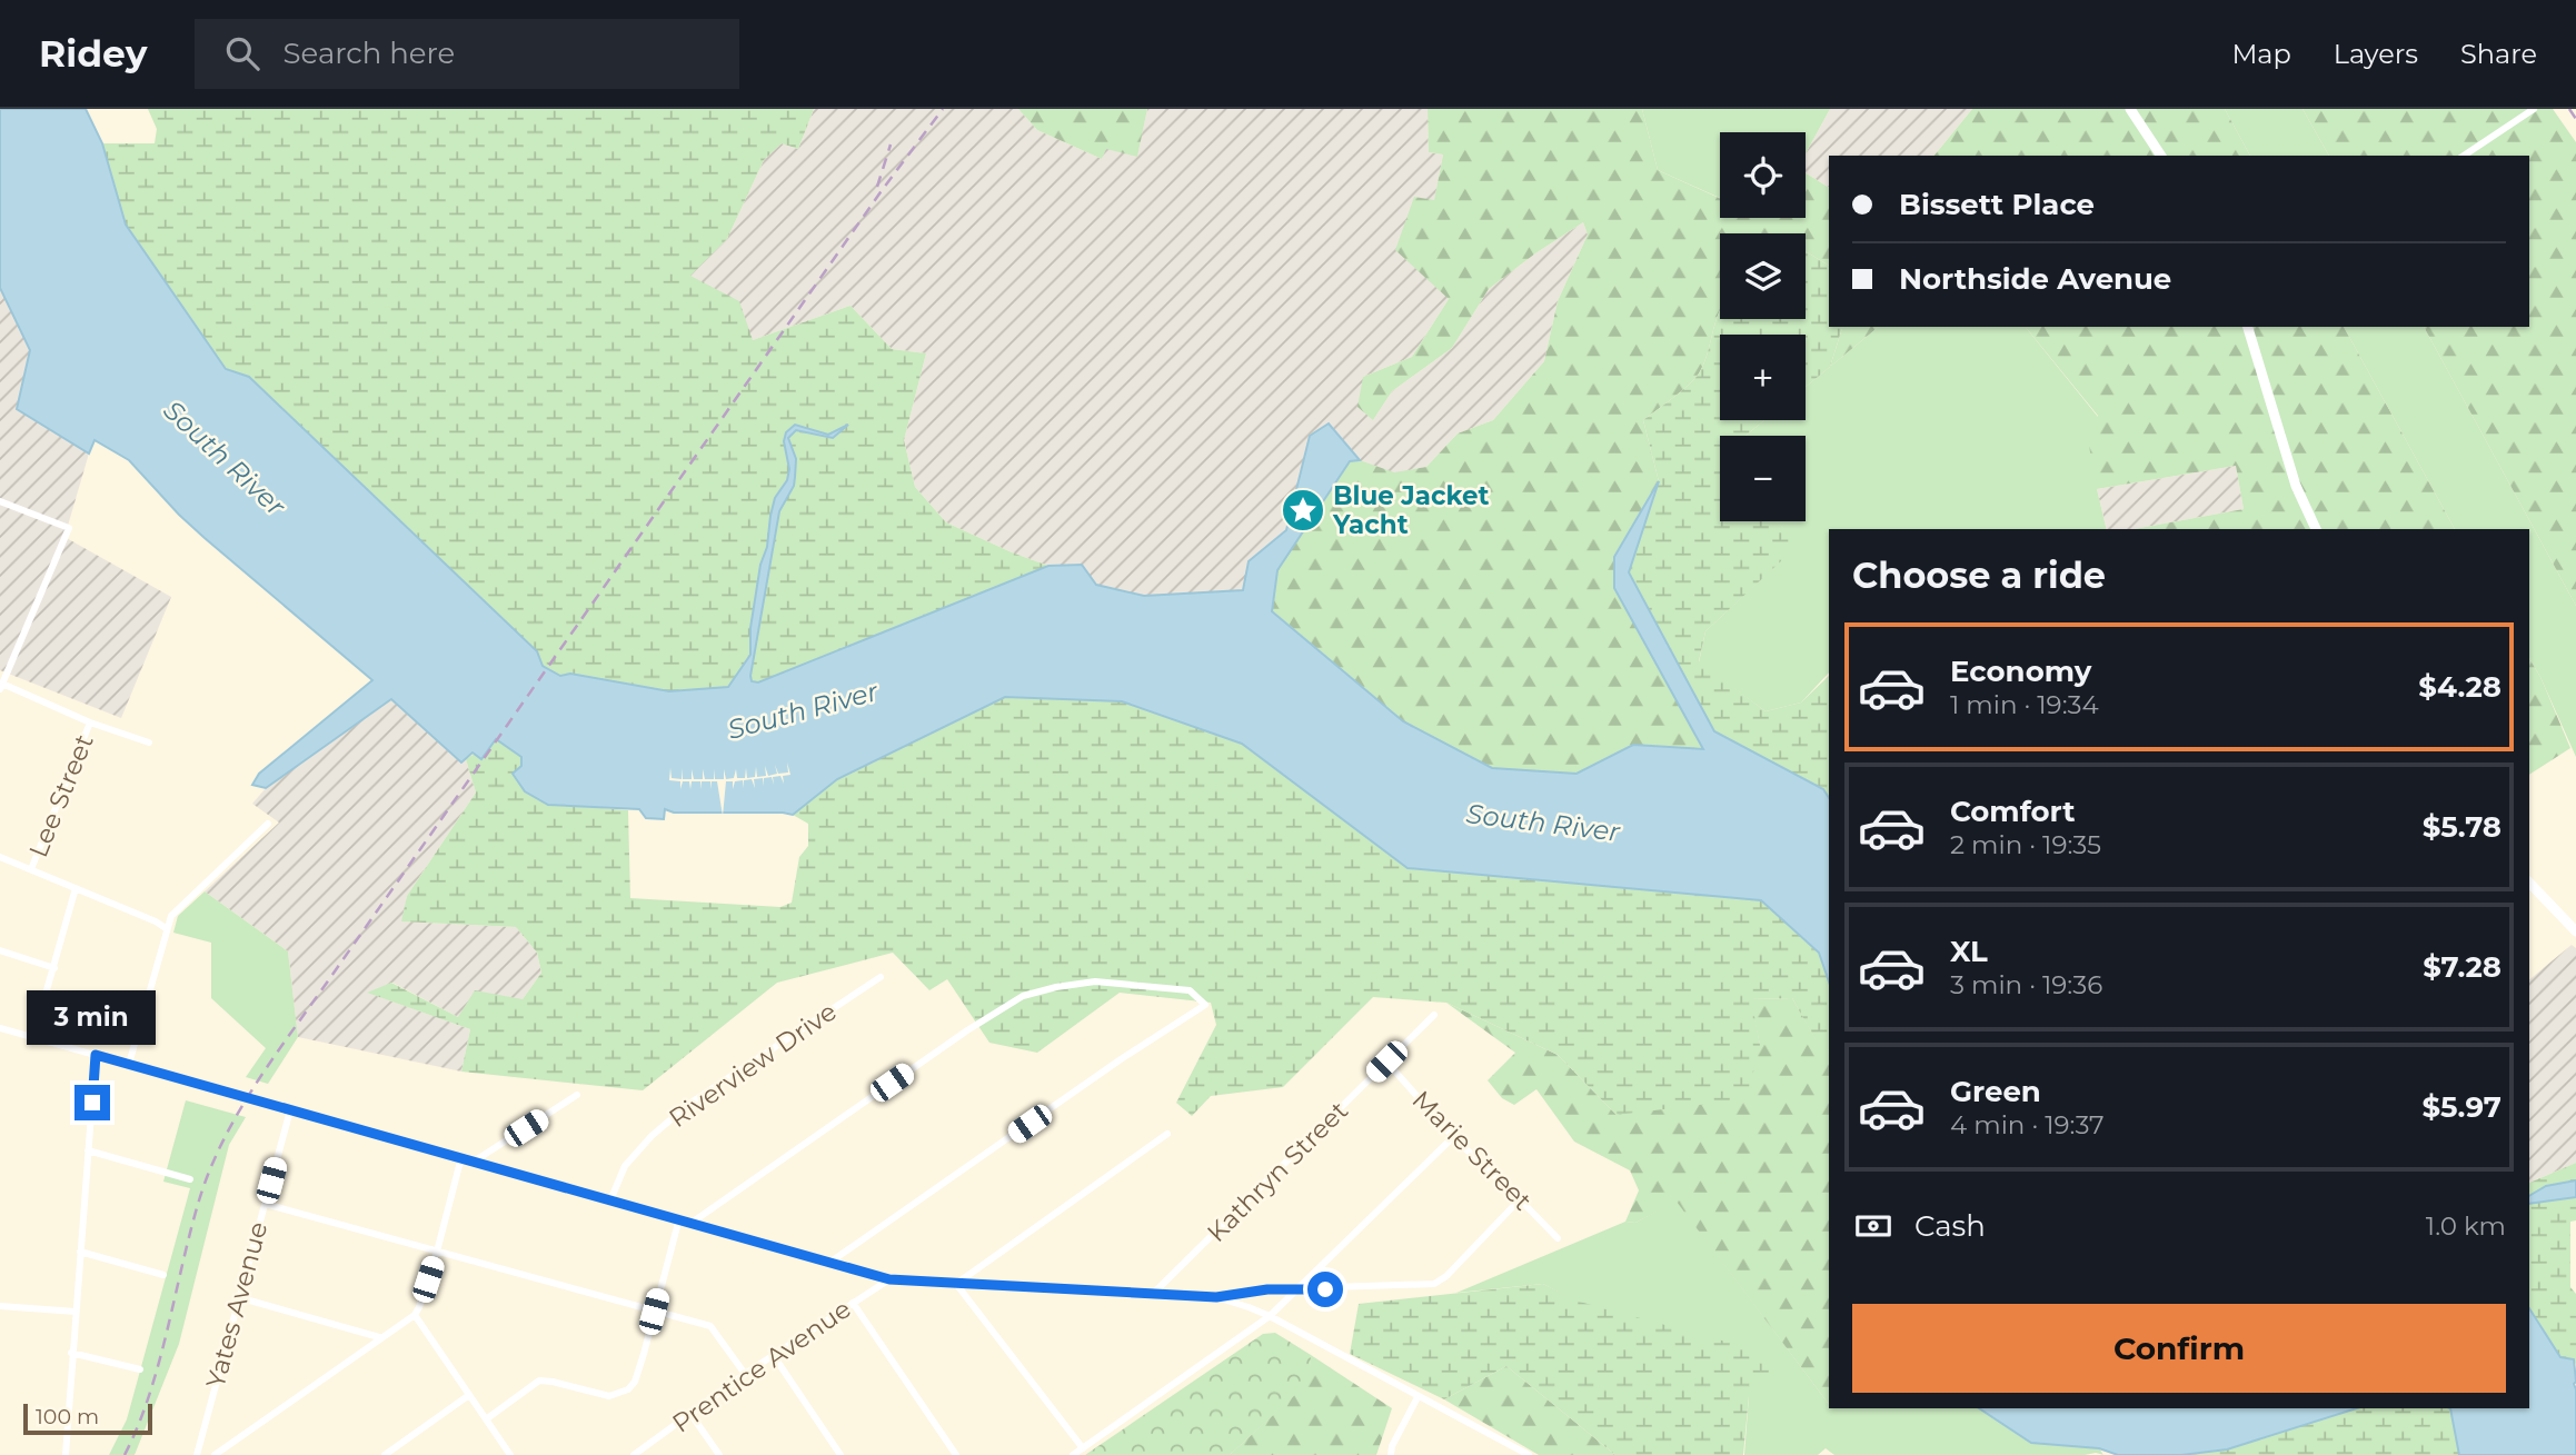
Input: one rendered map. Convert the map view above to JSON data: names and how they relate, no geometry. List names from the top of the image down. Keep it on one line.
{"streets":{"street":["Lee Street","Riverview Drive","Marie Street","Kathryn Street","Yates Avenue","Prentice Avenue"]},"crossings":[["Marie Street","Kathryn Street"]],"water":["South River"],"places":{"place":["Blue Jacket Yacht"]},"scale_bar":"100 m","page":{"header":"Ridey","search":"Search here","nav":["Map","Layers","Share"],"map_buttons":["+","−"],"banner":["Bissett Place","Northside Avenue"],"heading":"Choose a ride","list":[{"name":"Economy","note":"1 min · 19:34","value":"$4.28"},{"name":"Comfort","note":"2 min · 19:35","value":"$5.78"},{"name":"XL","note":"3 min · 19:36","value":"$7.28"},{"name":"Green","note":"4 min · 19:37","value":"$5.97"}],"bubble":"3 min","pay":["Cash","1.0 km"],"buttons":"Confirm","scale":"100 m"}}
